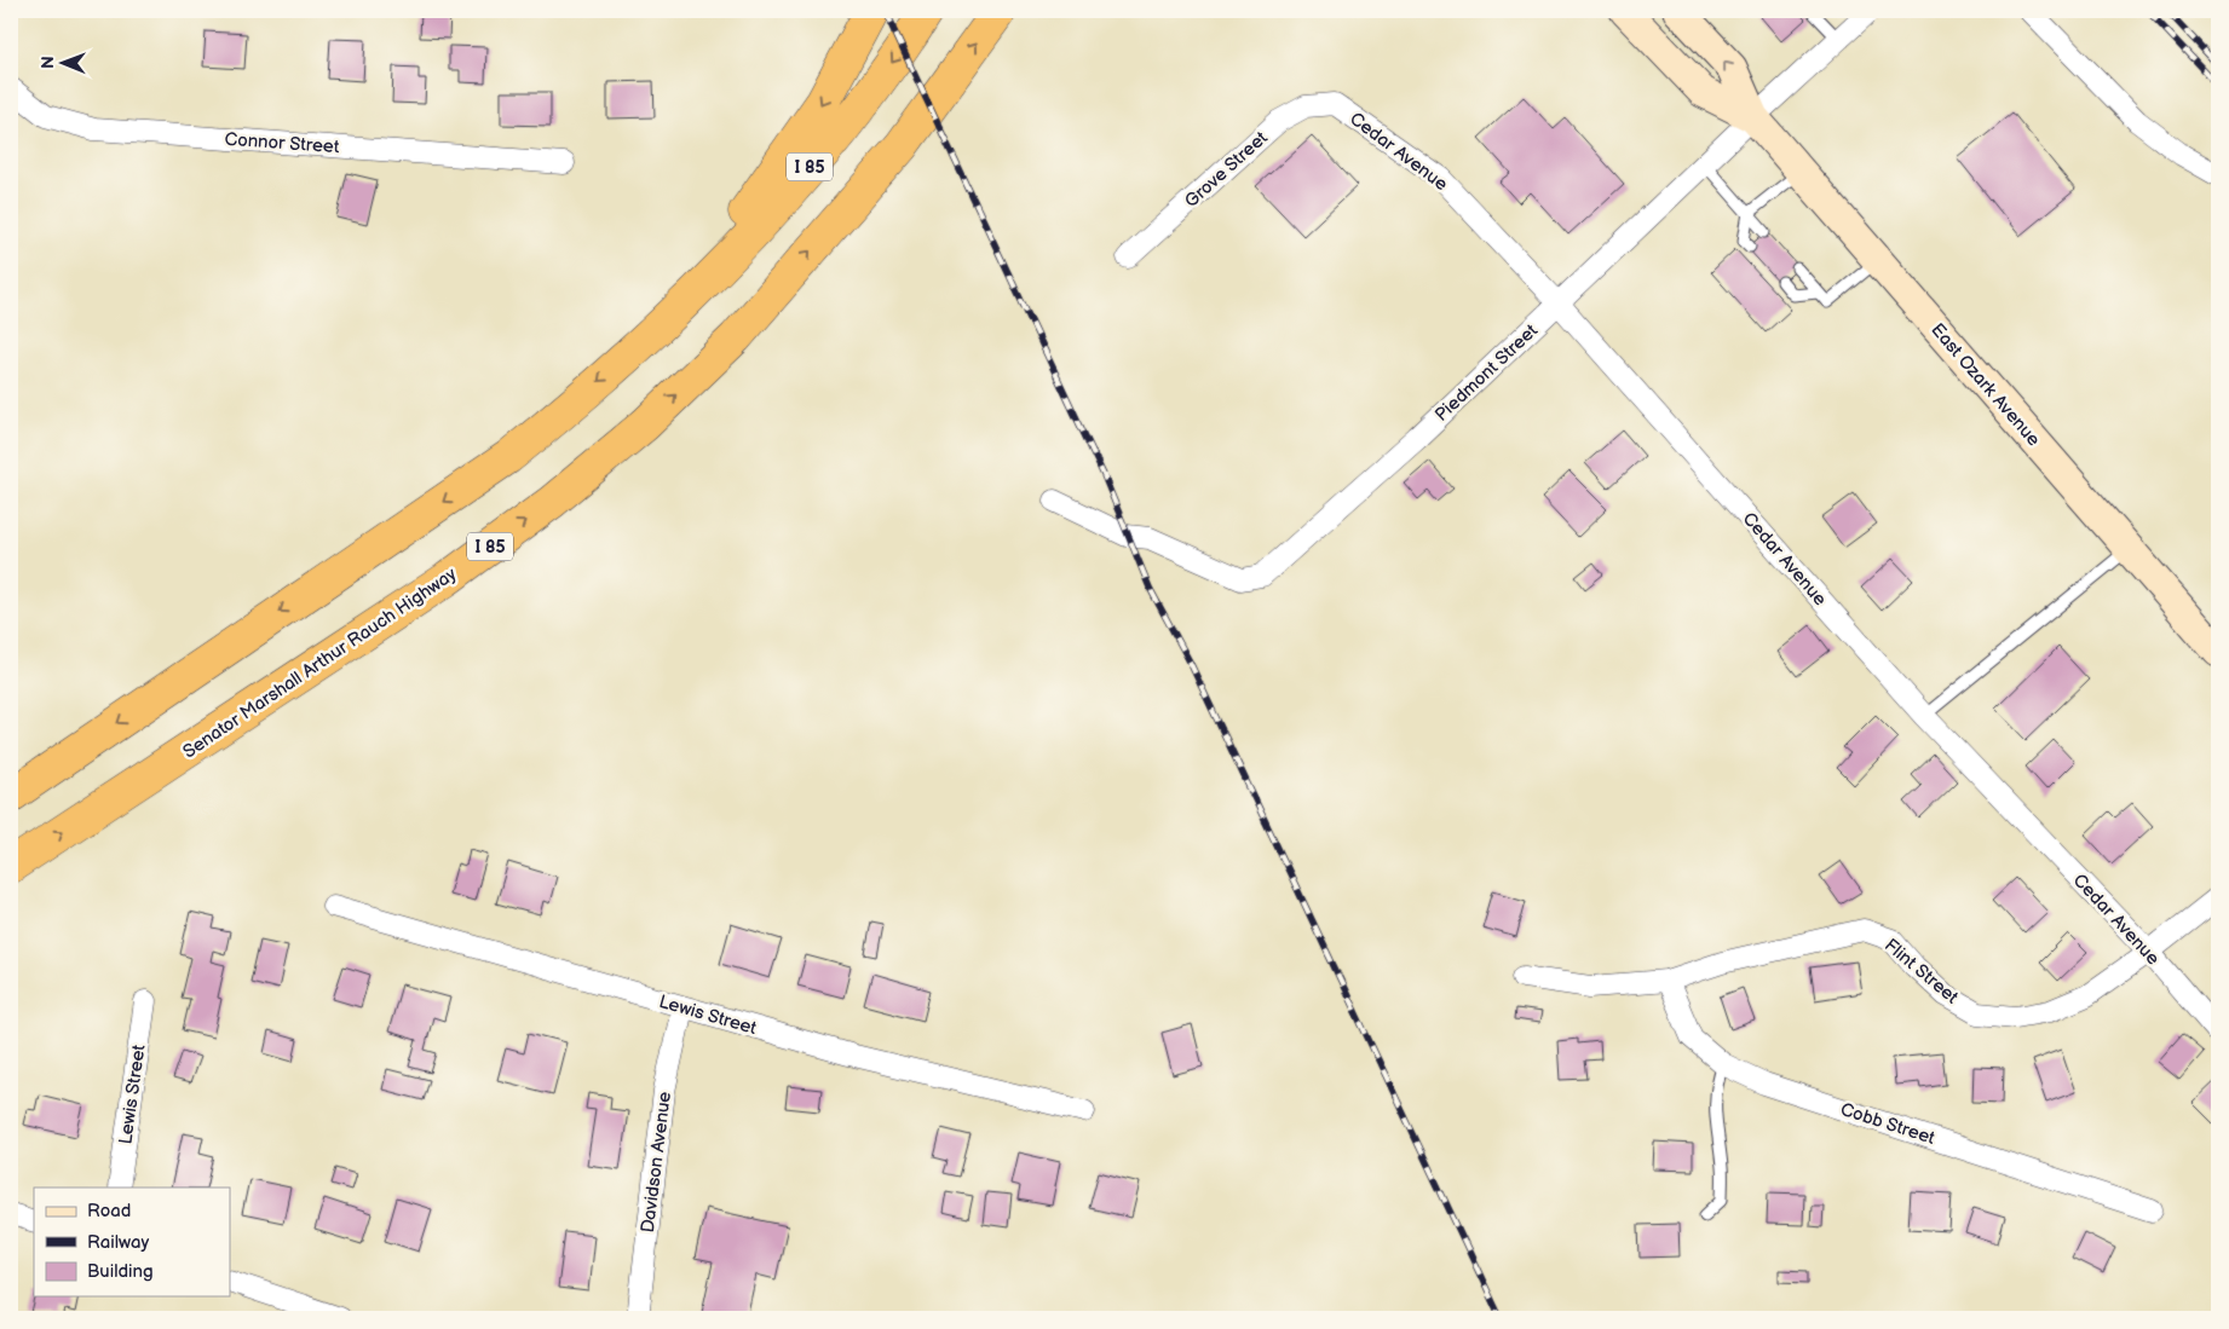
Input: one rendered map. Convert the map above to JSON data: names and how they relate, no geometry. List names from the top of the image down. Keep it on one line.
{"streets":{"highway":["I 85","Senator Marshall Arthur Rauch Highway"],"main road":["East Ozark Avenue"],"street":["Connor Street","Cedar Avenue","Grove Street","Piedmont Street","Flint Street","Lewis Street","Cobb Street","Davidson Avenue"]},"crossings":[["Cedar Avenue","Grove Street"],["Cedar Avenue","Piedmont Street"],["Cedar Avenue","Flint Street"],["Piedmont Street","East Ozark Avenue"],["Flint Street","Cobb Street"],["Lewis Street","Davidson Avenue"]],"legend":["Road","Railway","Building"],"north":"left"}
